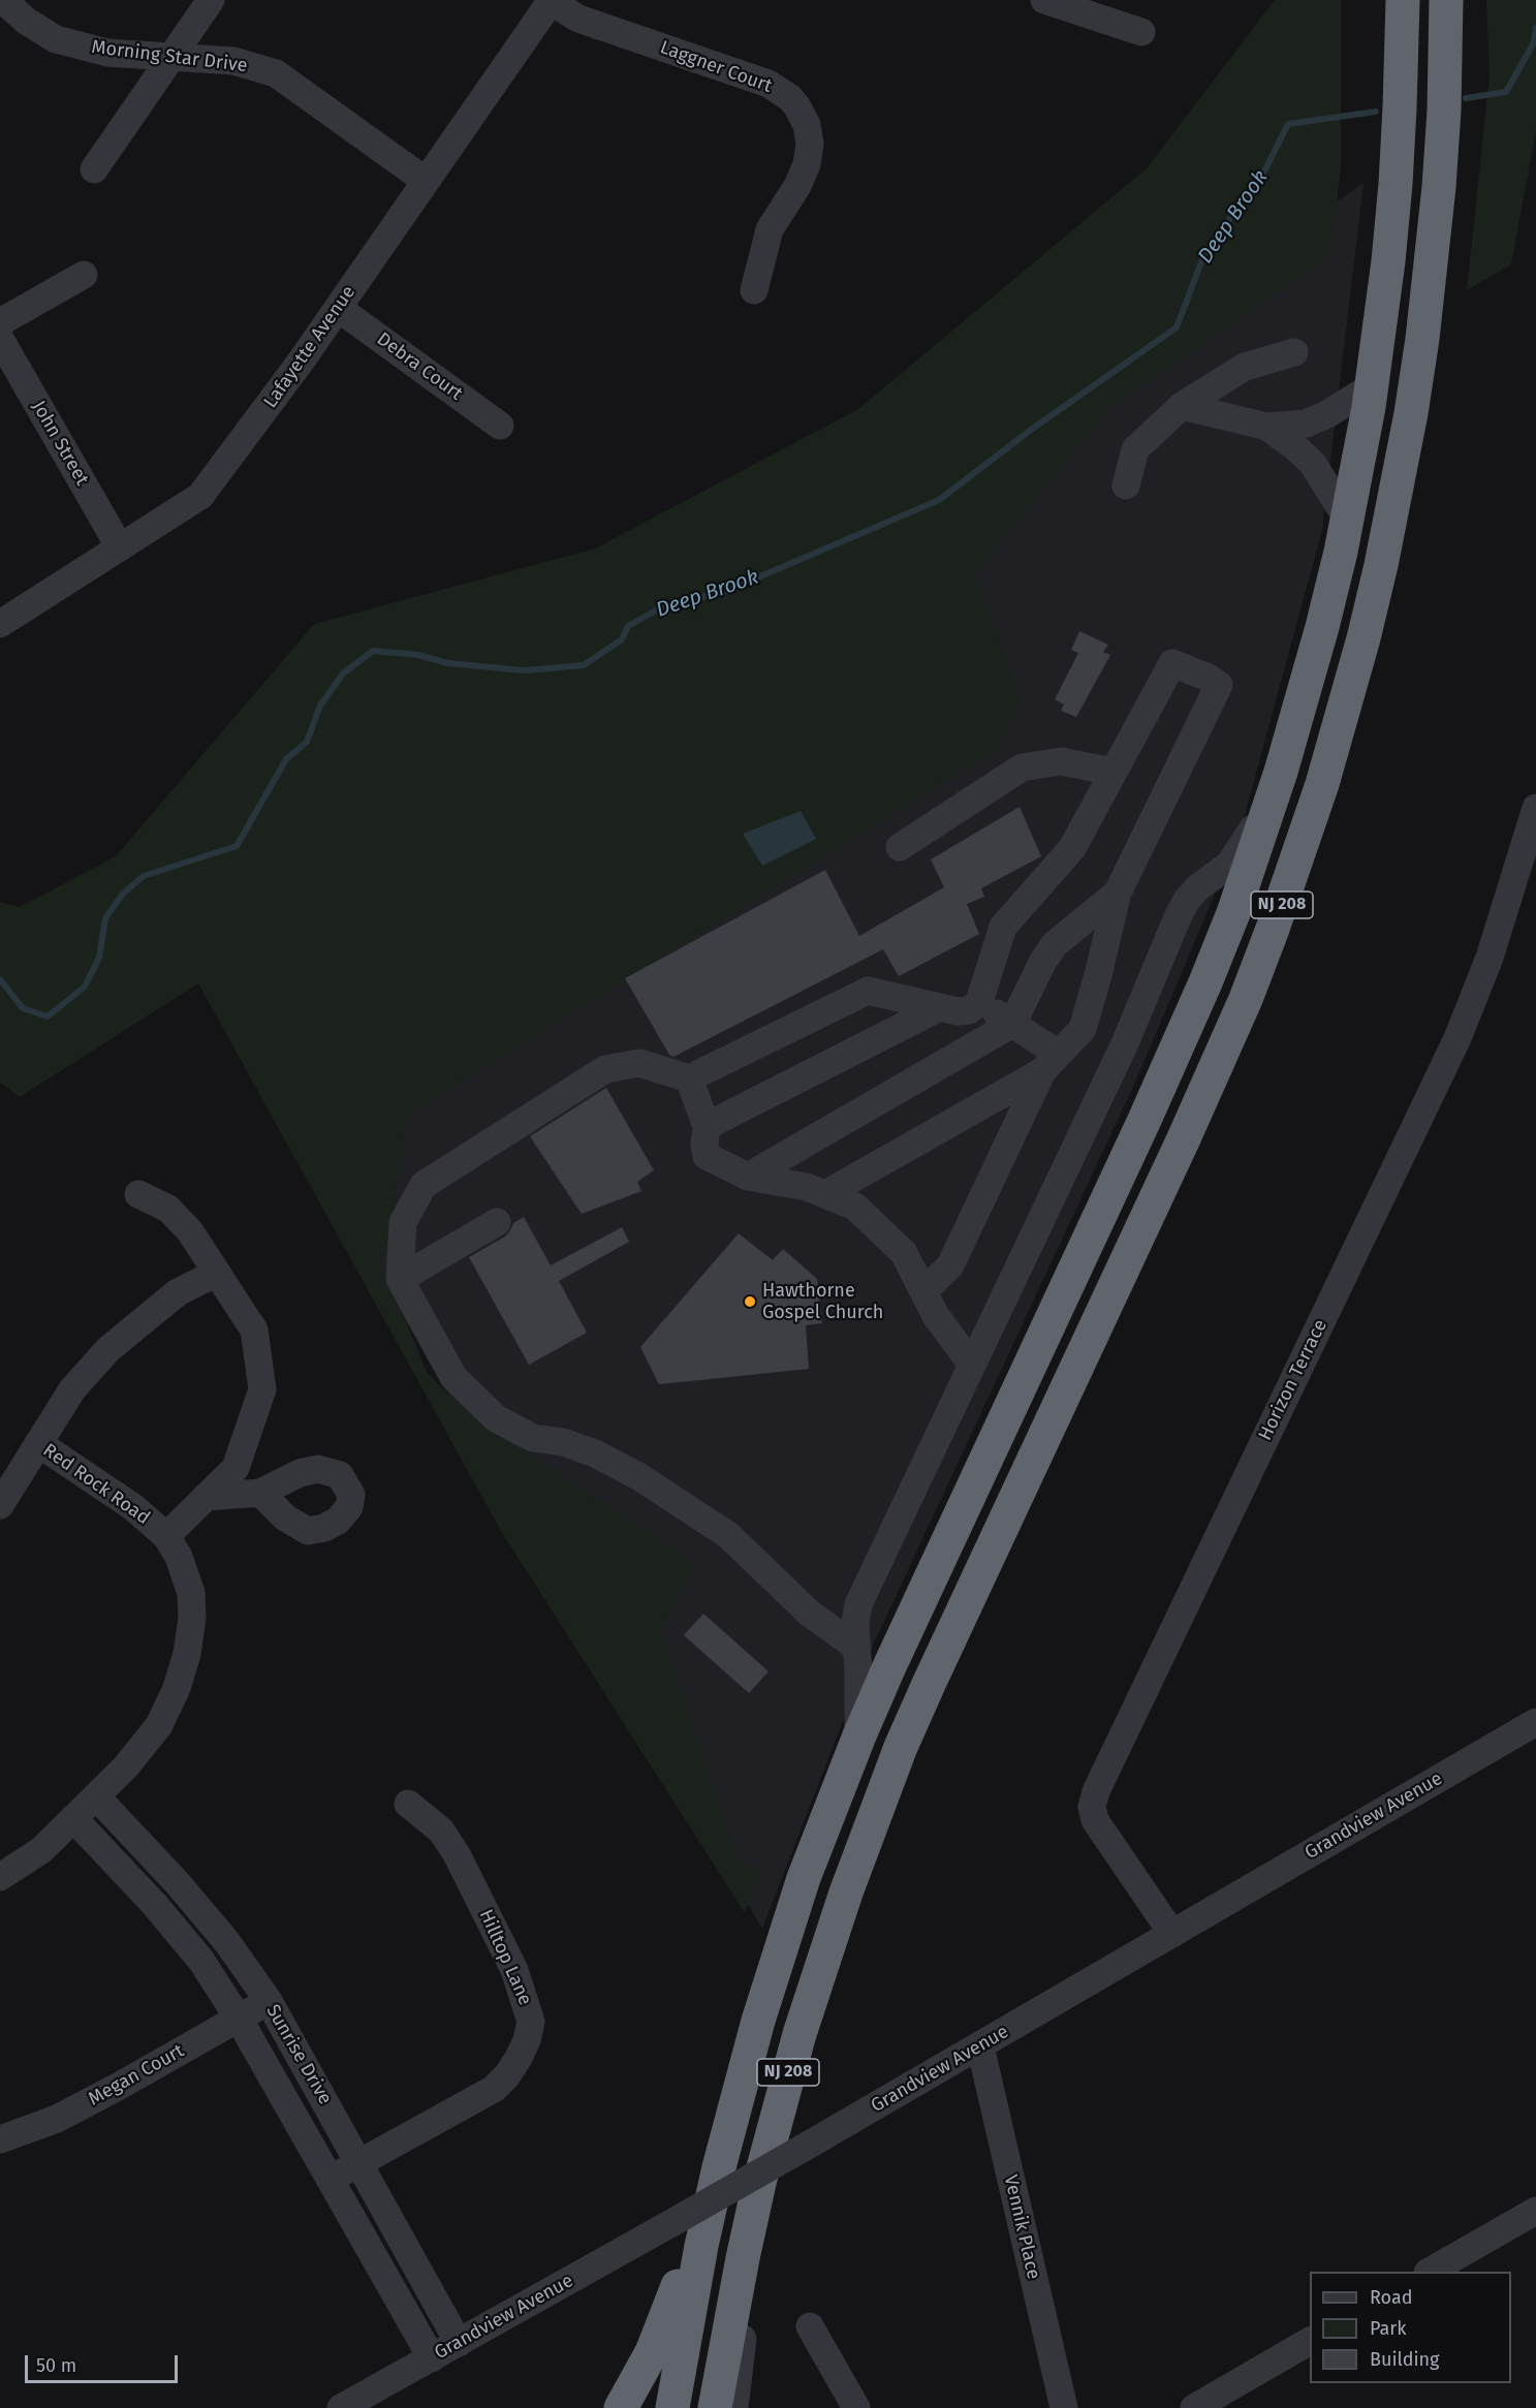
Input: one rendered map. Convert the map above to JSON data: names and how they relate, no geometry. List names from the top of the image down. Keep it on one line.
{"streets":{"highway":["NJ 208"],"street":["Morning Star Drive","Laggner Court","Lafayette Avenue","Debra Court","John Street","Horizon Terrace","Red Rock Road","Grandview Avenue","Hilltop Lane","Sunrise Drive","Megan Court","Vennik Place"]},"crossings":[["Morning Star Drive","Lafayette Avenue"],["Laggner Court","Lafayette Avenue"],["Lafayette Avenue","Debra Court"],["Lafayette Avenue","John Street"],["Horizon Terrace","Grandview Avenue"],["Red Rock Road","Sunrise Drive"],["Grandview Avenue","Sunrise Drive"],["Grandview Avenue","Vennik Place"],["Hilltop Lane","Sunrise Drive"],["Sunrise Drive","Megan Court"]],"water":["Deep Brook"],"places":["Hawthorne Gospel Church"],"legend":["Road","Park","Building"],"scale_bar":"50 m"}
